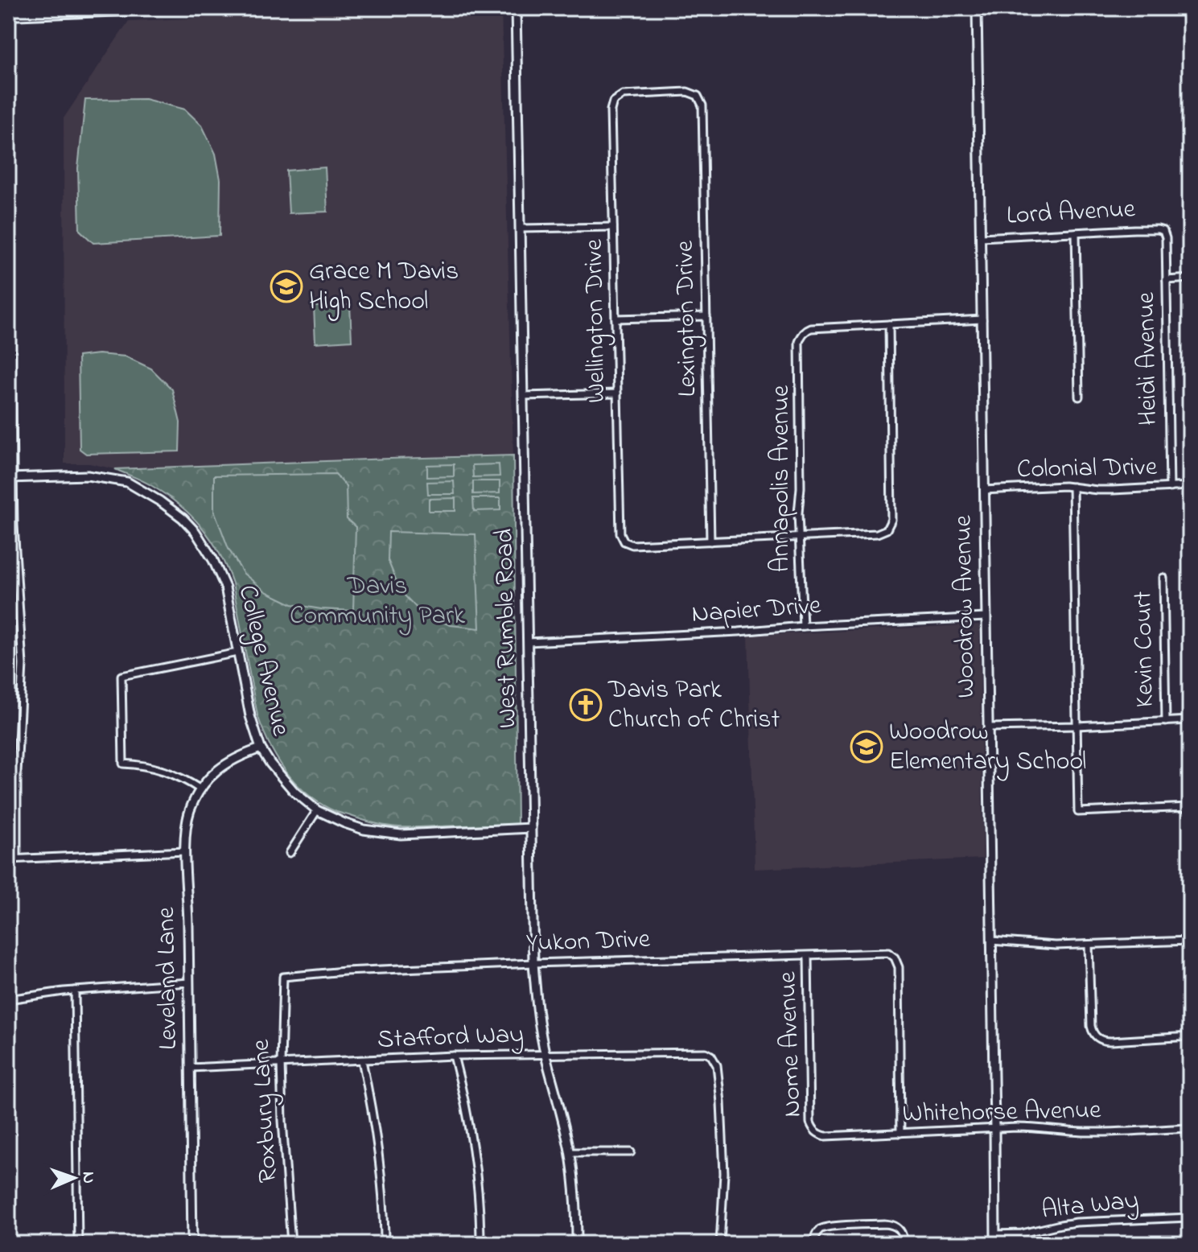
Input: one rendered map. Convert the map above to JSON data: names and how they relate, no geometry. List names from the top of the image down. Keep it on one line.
{"streets":{"street":["Lord Avenue","Lexington Drive","Wellington Drive","Heidi Avenue","Colonial Drive","Annapolis Avenue","Woodrow Avenue","Napier Drive","West Rumble Road","Kevin Court","College Avenue","Yukon Drive","Leveland Lane","Stafford Way","Nome Avenue","Roxbury Lane","Whitehorse Avenue","Alta Way"]},"crossings":[["Lord Avenue","Heidi Avenue"],["Lord Avenue","Woodrow Avenue"],["Lexington Drive","Wellington Drive"],["Heidi Avenue","Colonial Drive"],["Colonial Drive","Woodrow Avenue"],["Annapolis Avenue","Napier Drive"],["Woodrow Avenue","Napier Drive"],["Woodrow Avenue","Whitehorse Avenue"],["Woodrow Avenue","Alta Way"],["Napier Drive","West Rumble Road"],["West Rumble Road","College Avenue"],["West Rumble Road","Yukon Drive"],["West Rumble Road","Stafford Way"],["College Avenue","Leveland Lane"],["Yukon Drive","Nome Avenue"],["Yukon Drive","Roxbury Lane"],["Yukon Drive","Whitehorse Avenue"],["Leveland Lane","Stafford Way"],["Stafford Way","Roxbury Lane"],["Nome Avenue","Whitehorse Avenue"]],"parks":["Davis Community Park"],"places":{"school or university":["Grace M Davis High School","Woodrow Elementary School"],"church":["Davis Park Church of Christ"]},"north":"right"}
